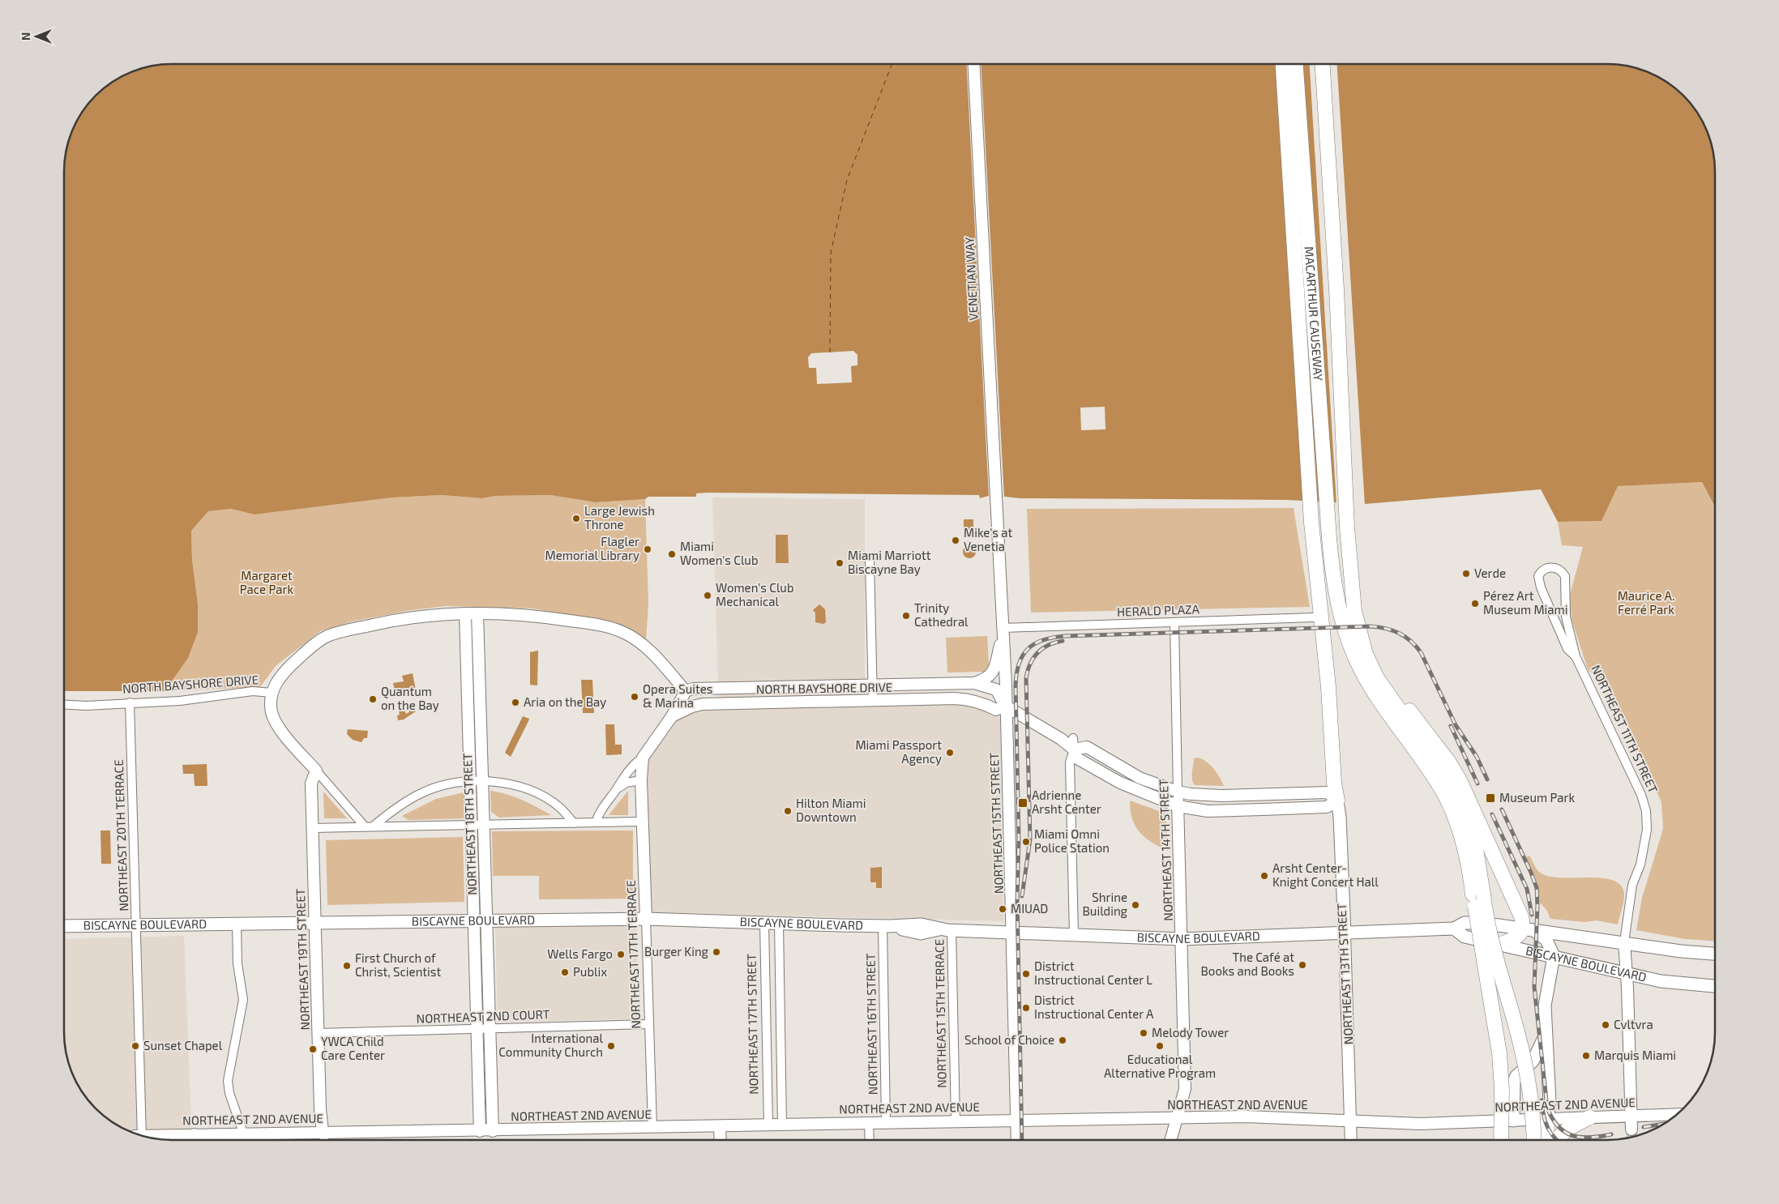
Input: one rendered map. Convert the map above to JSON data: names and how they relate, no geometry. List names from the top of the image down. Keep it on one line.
{"streets":{"highway":["MACARTHUR CAUSEWAY"],"main road":["BISCAYNE BOULEVARD","NORTHEAST 13TH STREET"],"street":["VENETIAN WAY","HERALD PLAZA","NORTH BAYSHORE DRIVE","NORTHEAST 11TH STREET","NORTHEAST 15TH STREET","NORTHEAST 18TH STREET","NORTHEAST 20TH TERRACE","NORTHEAST 14TH STREET","NORTHEAST 17TH TERRACE","NORTHEAST 19TH STREET","NORTHEAST 15TH TERRACE","NORTHEAST 2ND COURT","NORTHEAST 17TH STREET","NORTHEAST 16TH STREET","NORTHEAST 2ND AVENUE"]},"crossings":[["VENETIAN WAY","NORTHEAST 15TH STREET"],["HERALD PLAZA","NORTHEAST 15TH STREET"],["HERALD PLAZA","NORTHEAST 14TH STREET"],["NORTH BAYSHORE DRIVE","NORTHEAST 15TH STREET"],["NORTH BAYSHORE DRIVE","NORTHEAST 18TH STREET"],["NORTH BAYSHORE DRIVE","NORTHEAST 20TH TERRACE"],["NORTH BAYSHORE DRIVE","NORTHEAST 14TH STREET"],["NORTH BAYSHORE DRIVE","NORTHEAST 13TH STREET"],["NORTHEAST 11TH STREET","BISCAYNE BOULEVARD"],["NORTHEAST 15TH STREET","BISCAYNE BOULEVARD"],["NORTHEAST 15TH STREET","NORTHEAST 2ND AVENUE"],["NORTHEAST 18TH STREET","BISCAYNE BOULEVARD"],["NORTHEAST 18TH STREET","NORTHEAST 2ND COURT"],["NORTHEAST 18TH STREET","NORTHEAST 2ND AVENUE"],["NORTHEAST 20TH TERRACE","BISCAYNE BOULEVARD"],["NORTHEAST 14TH STREET","BISCAYNE BOULEVARD"],["NORTHEAST 14TH STREET","NORTHEAST 2ND AVENUE"],["BISCAYNE BOULEVARD","NORTHEAST 17TH TERRACE"],["BISCAYNE BOULEVARD","NORTHEAST 19TH STREET"],["BISCAYNE BOULEVARD","NORTHEAST 13TH STREET"],["BISCAYNE BOULEVARD","NORTHEAST 15TH TERRACE"],["BISCAYNE BOULEVARD","NORTHEAST 17TH STREET"],["BISCAYNE BOULEVARD","NORTHEAST 16TH STREET"],["NORTHEAST 17TH TERRACE","NORTHEAST 2ND COURT"],["NORTHEAST 17TH TERRACE","NORTHEAST 2ND AVENUE"],["NORTHEAST 19TH STREET","NORTHEAST 2ND COURT"],["NORTHEAST 19TH STREET","NORTHEAST 2ND AVENUE"],["NORTHEAST 13TH STREET","NORTHEAST 2ND AVENUE"],["NORTHEAST 15TH TERRACE","NORTHEAST 2ND AVENUE"],["NORTHEAST 17TH STREET","NORTHEAST 2ND AVENUE"],["NORTHEAST 16TH STREET","NORTHEAST 2ND AVENUE"]],"parks":["Margaret Pace Park","Maurice A. Ferré Park"],"places":{"other":["Large Jewish Throne","Mike's at Venetia","Flagler Memorial Library","Miami Women's Club","Miami Marriott Biscayne Bay","Verde","Women's Club Mechanical","Pérez Art Museum Miami","Trinity Cathedral","Opera Suites & Marina","Quantum on the Bay","Aria on the Bay","Miami Passport Agency","Hilton Miami Downtown","Miami Omni Police Station","Arsht Center- Knight Concert Hall","Shrine Building","MIUAD","Burger King","Wells Fargo","The Café at Books and Books","First Church of Christ, Scientist","Publix","District Instructional Center L","District Instructional Center A","Cvltvra","Melody Tower","School of Choice","Sunset Chapel","International Community Church","Educational Alternative Program","YWCA Child Care Center","Marquis Miami"],"transit":["Museum Park","Adrienne Arsht Center"]},"north":"left"}
